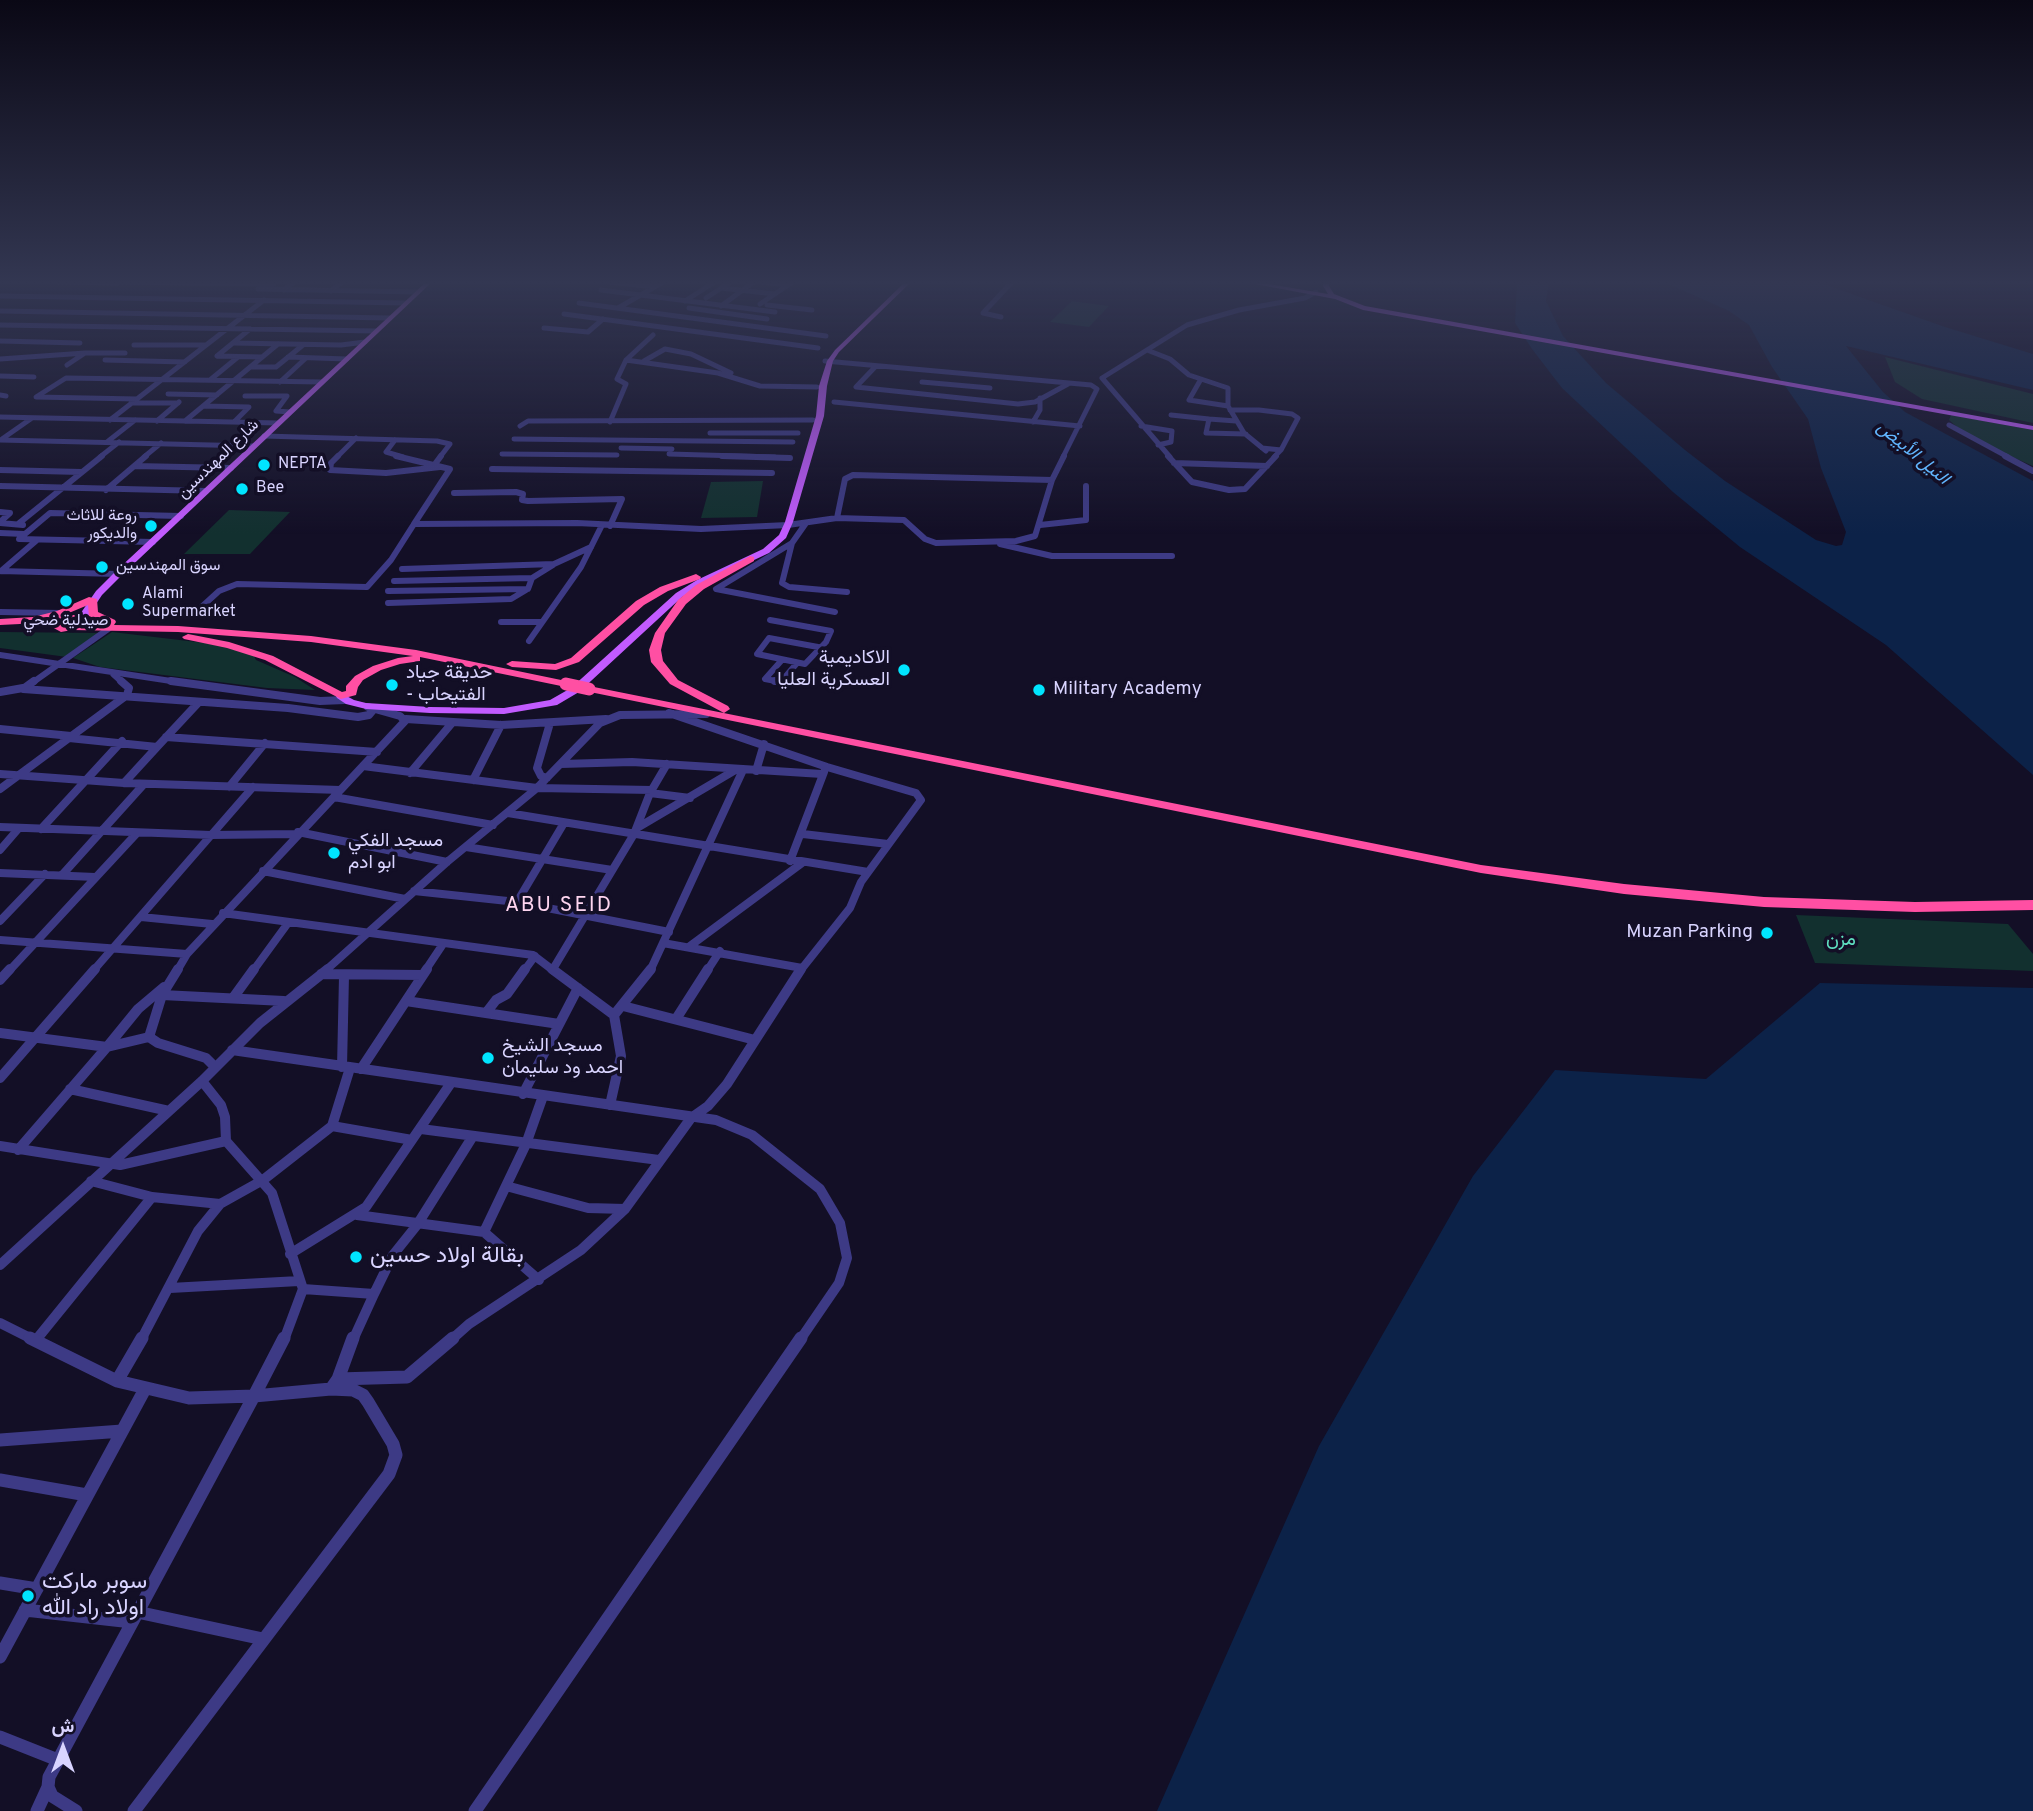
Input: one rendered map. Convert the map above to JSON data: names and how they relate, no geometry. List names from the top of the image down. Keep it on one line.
{"streets":{"main road":["شارع المهندسين"]},"districts":["ABU SEID"],"water":["النيل الأبيض"],"parks":["مزن"],"places":["NEPTA","Bee","روعة للاثاث والديكور","سوق المهندسين","صيدلية ضحي","Alami Supermarket","الاكاديمية العسكرية العليا","حديقة جياد - الفتيحاب","Military Academy","مسجد الفكي ابو ادم","Muzan Parking","مسجد الشيخ احمد ود سليمان","بقالة اولاد حسين","سوبر ماركت اولاد راد الله"],"north":"top"}
